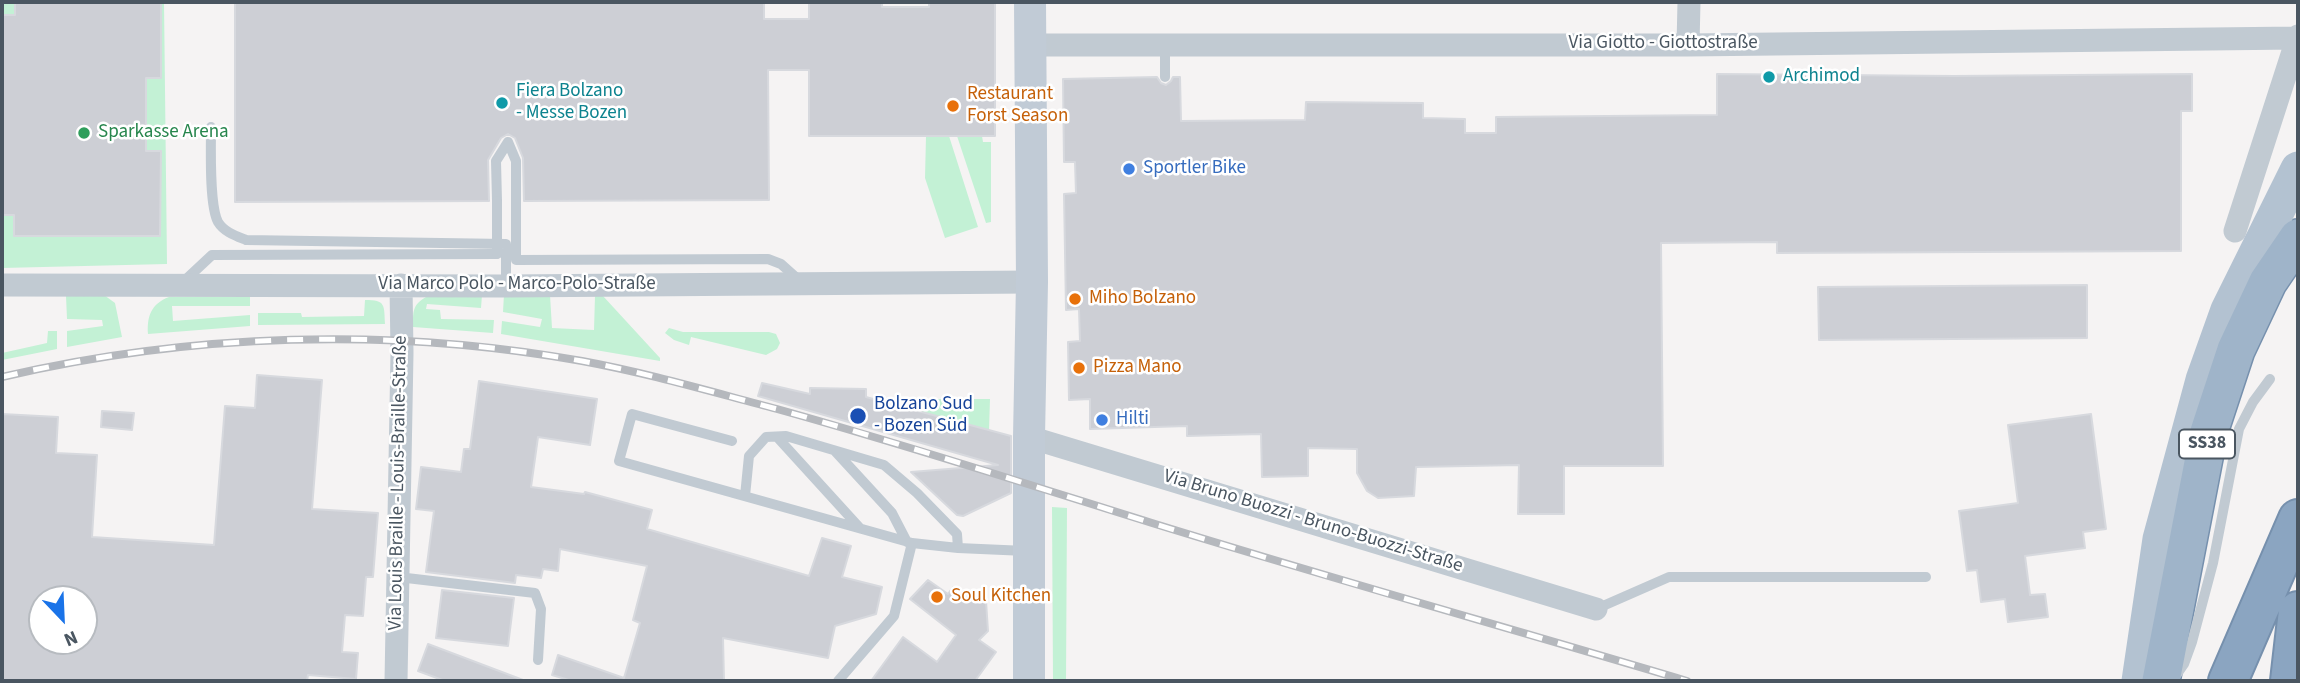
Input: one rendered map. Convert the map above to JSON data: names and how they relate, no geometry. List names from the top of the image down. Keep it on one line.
{"streets":{"highway":["SS38"],"street":["Via Giotto - Giottostraße","Via Marco Polo - Marco-Polo-Straße","Via Louis Braille - Louis-Braille-Straße","Via Bruno Buozzi - Bruno-Buozzi-Straße"]},"crossings":[["Via Marco Polo - Marco-Polo-Straße","Via Louis Braille - Louis-Braille-Straße"]],"places":["Archimod","Fiera Bolzano - Messe Bozen","Restaurant Forst Season","Sparkasse Arena","Sportler Bike","Miho Bolzano","Pizza Mano","Bolzano Sud - Bozen Süd","Hilti","Soul Kitchen"],"north":"bottom right"}
